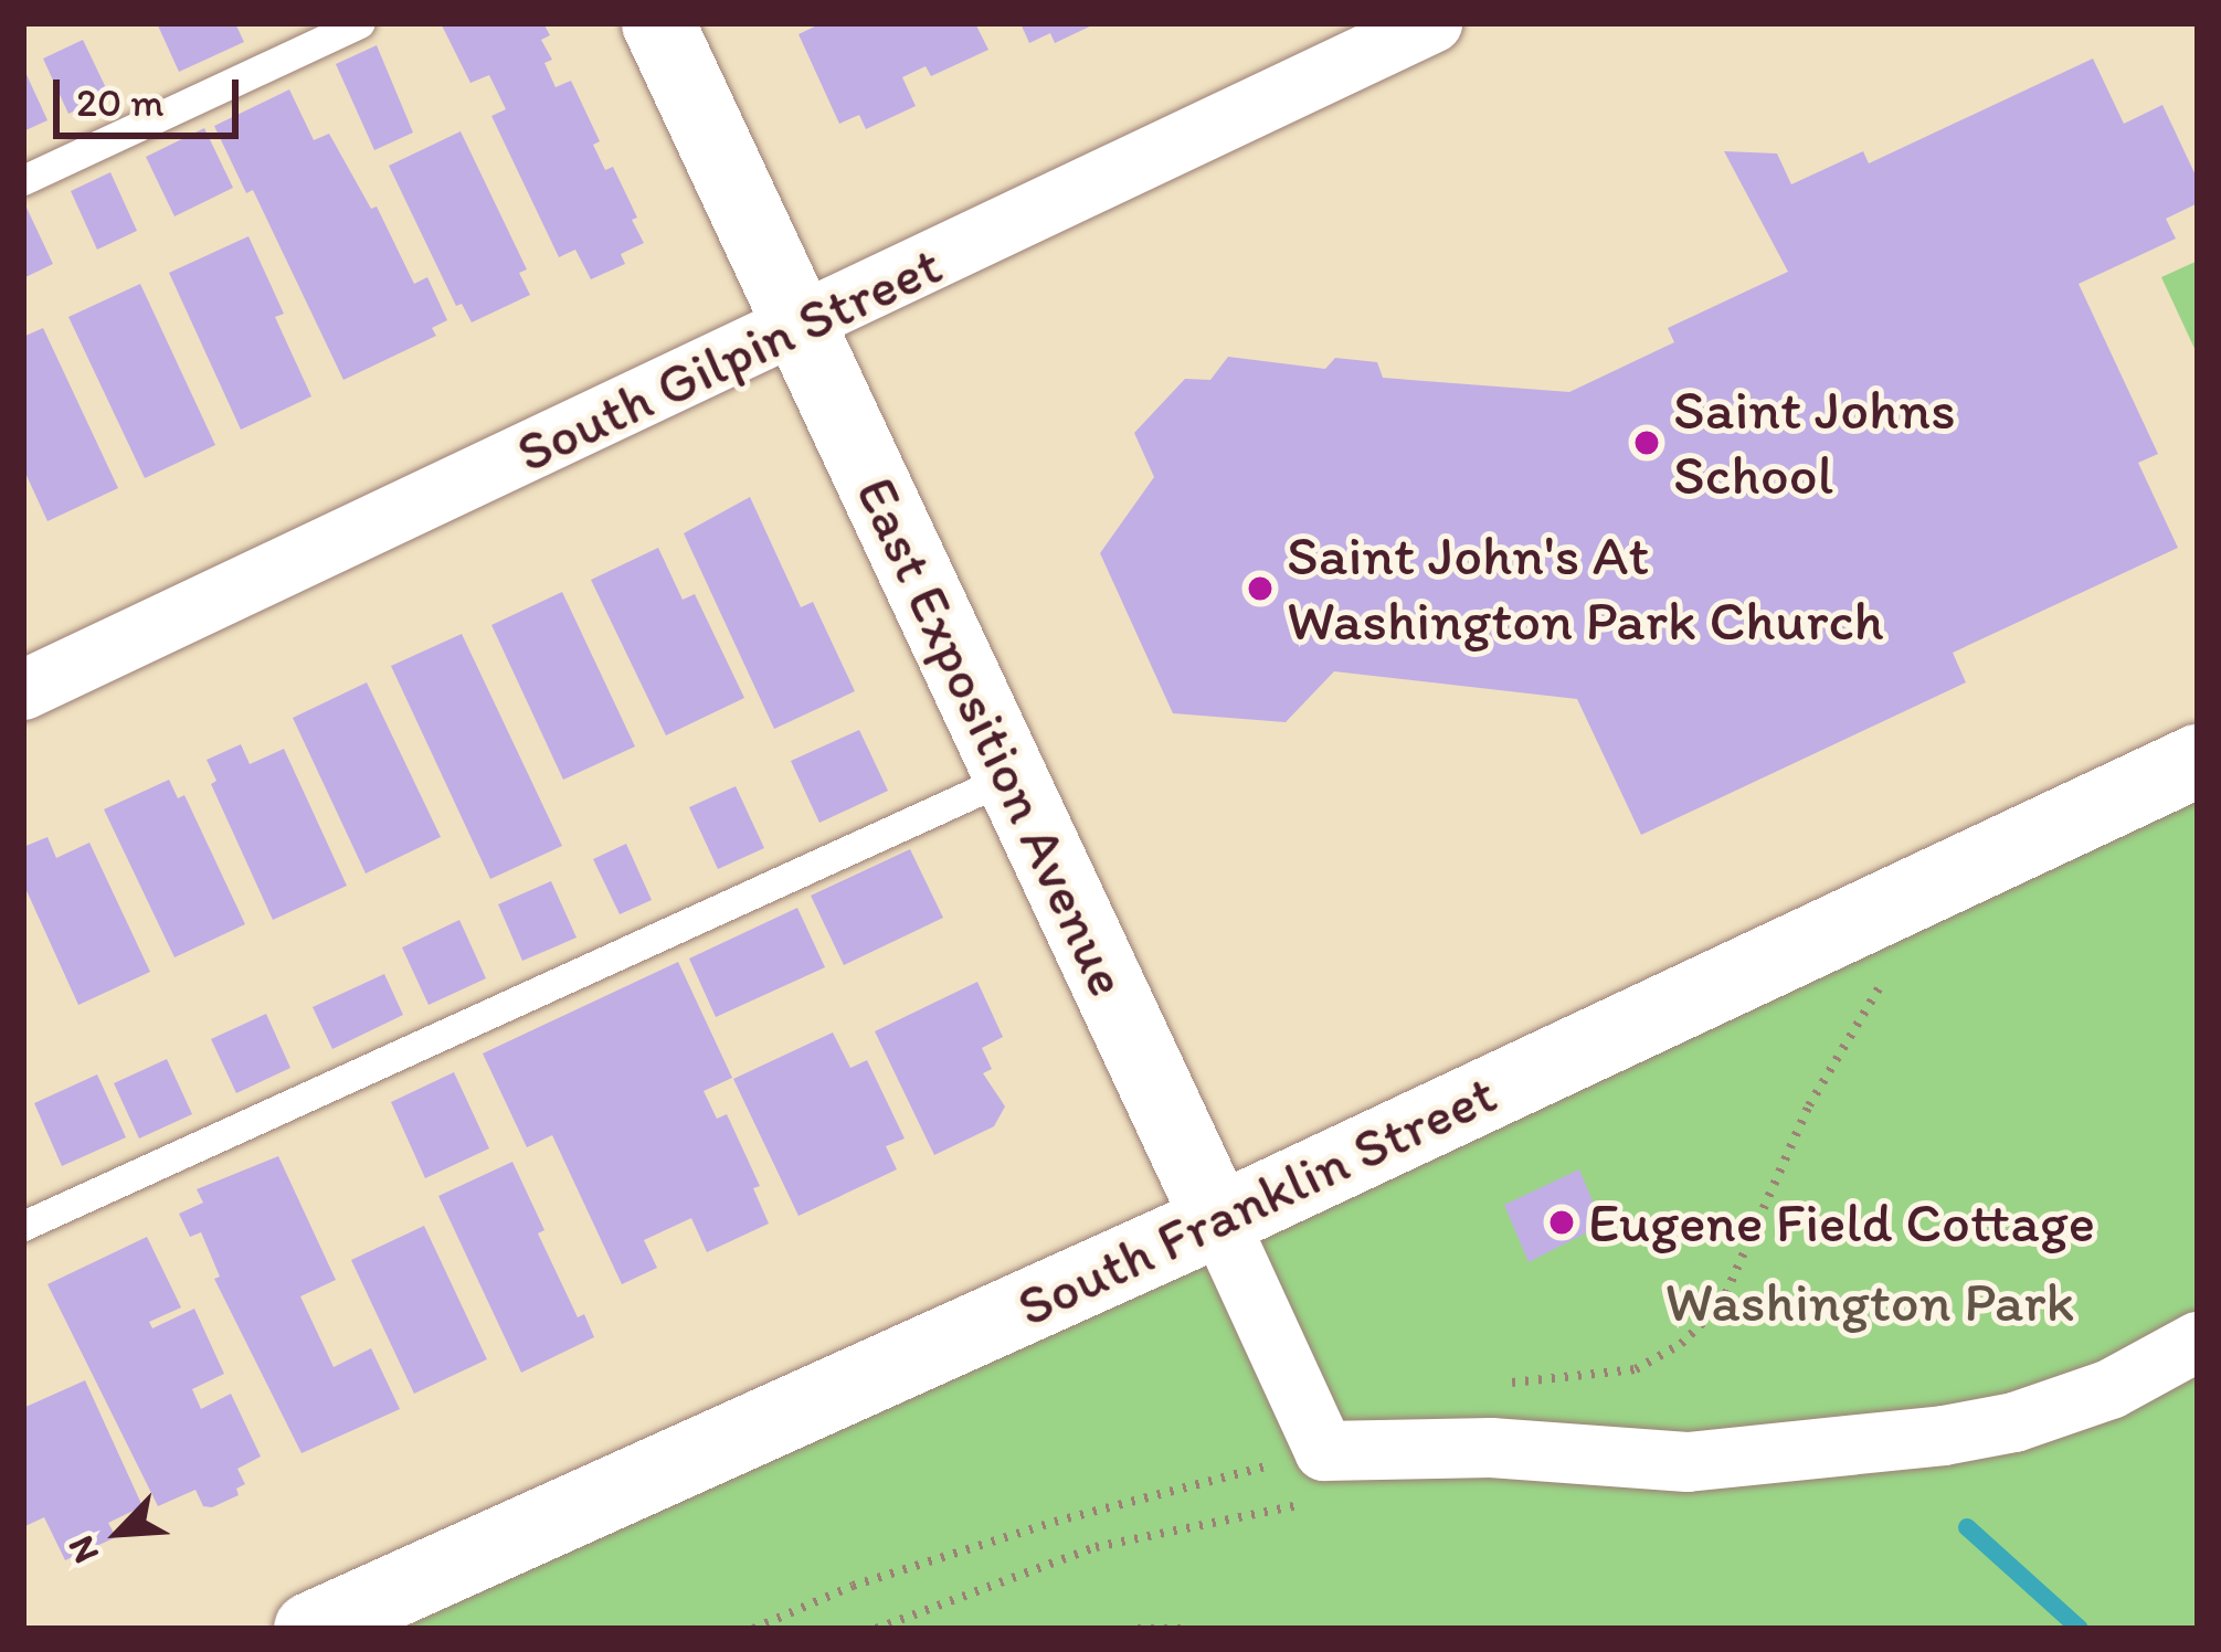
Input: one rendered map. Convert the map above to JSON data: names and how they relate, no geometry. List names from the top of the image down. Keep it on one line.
{"streets":{"street":["South Gilpin Street","East Exposition Avenue","South Franklin Street"]},"crossings":[["South Gilpin Street","East Exposition Avenue"],["East Exposition Avenue","South Franklin Street"]],"parks":["Washington Park"],"places":["Saint Johns School","Saint John's At Washington Park Church","Eugene Field Cottage"],"scale_bar":"20 m","north":"bottom left"}
